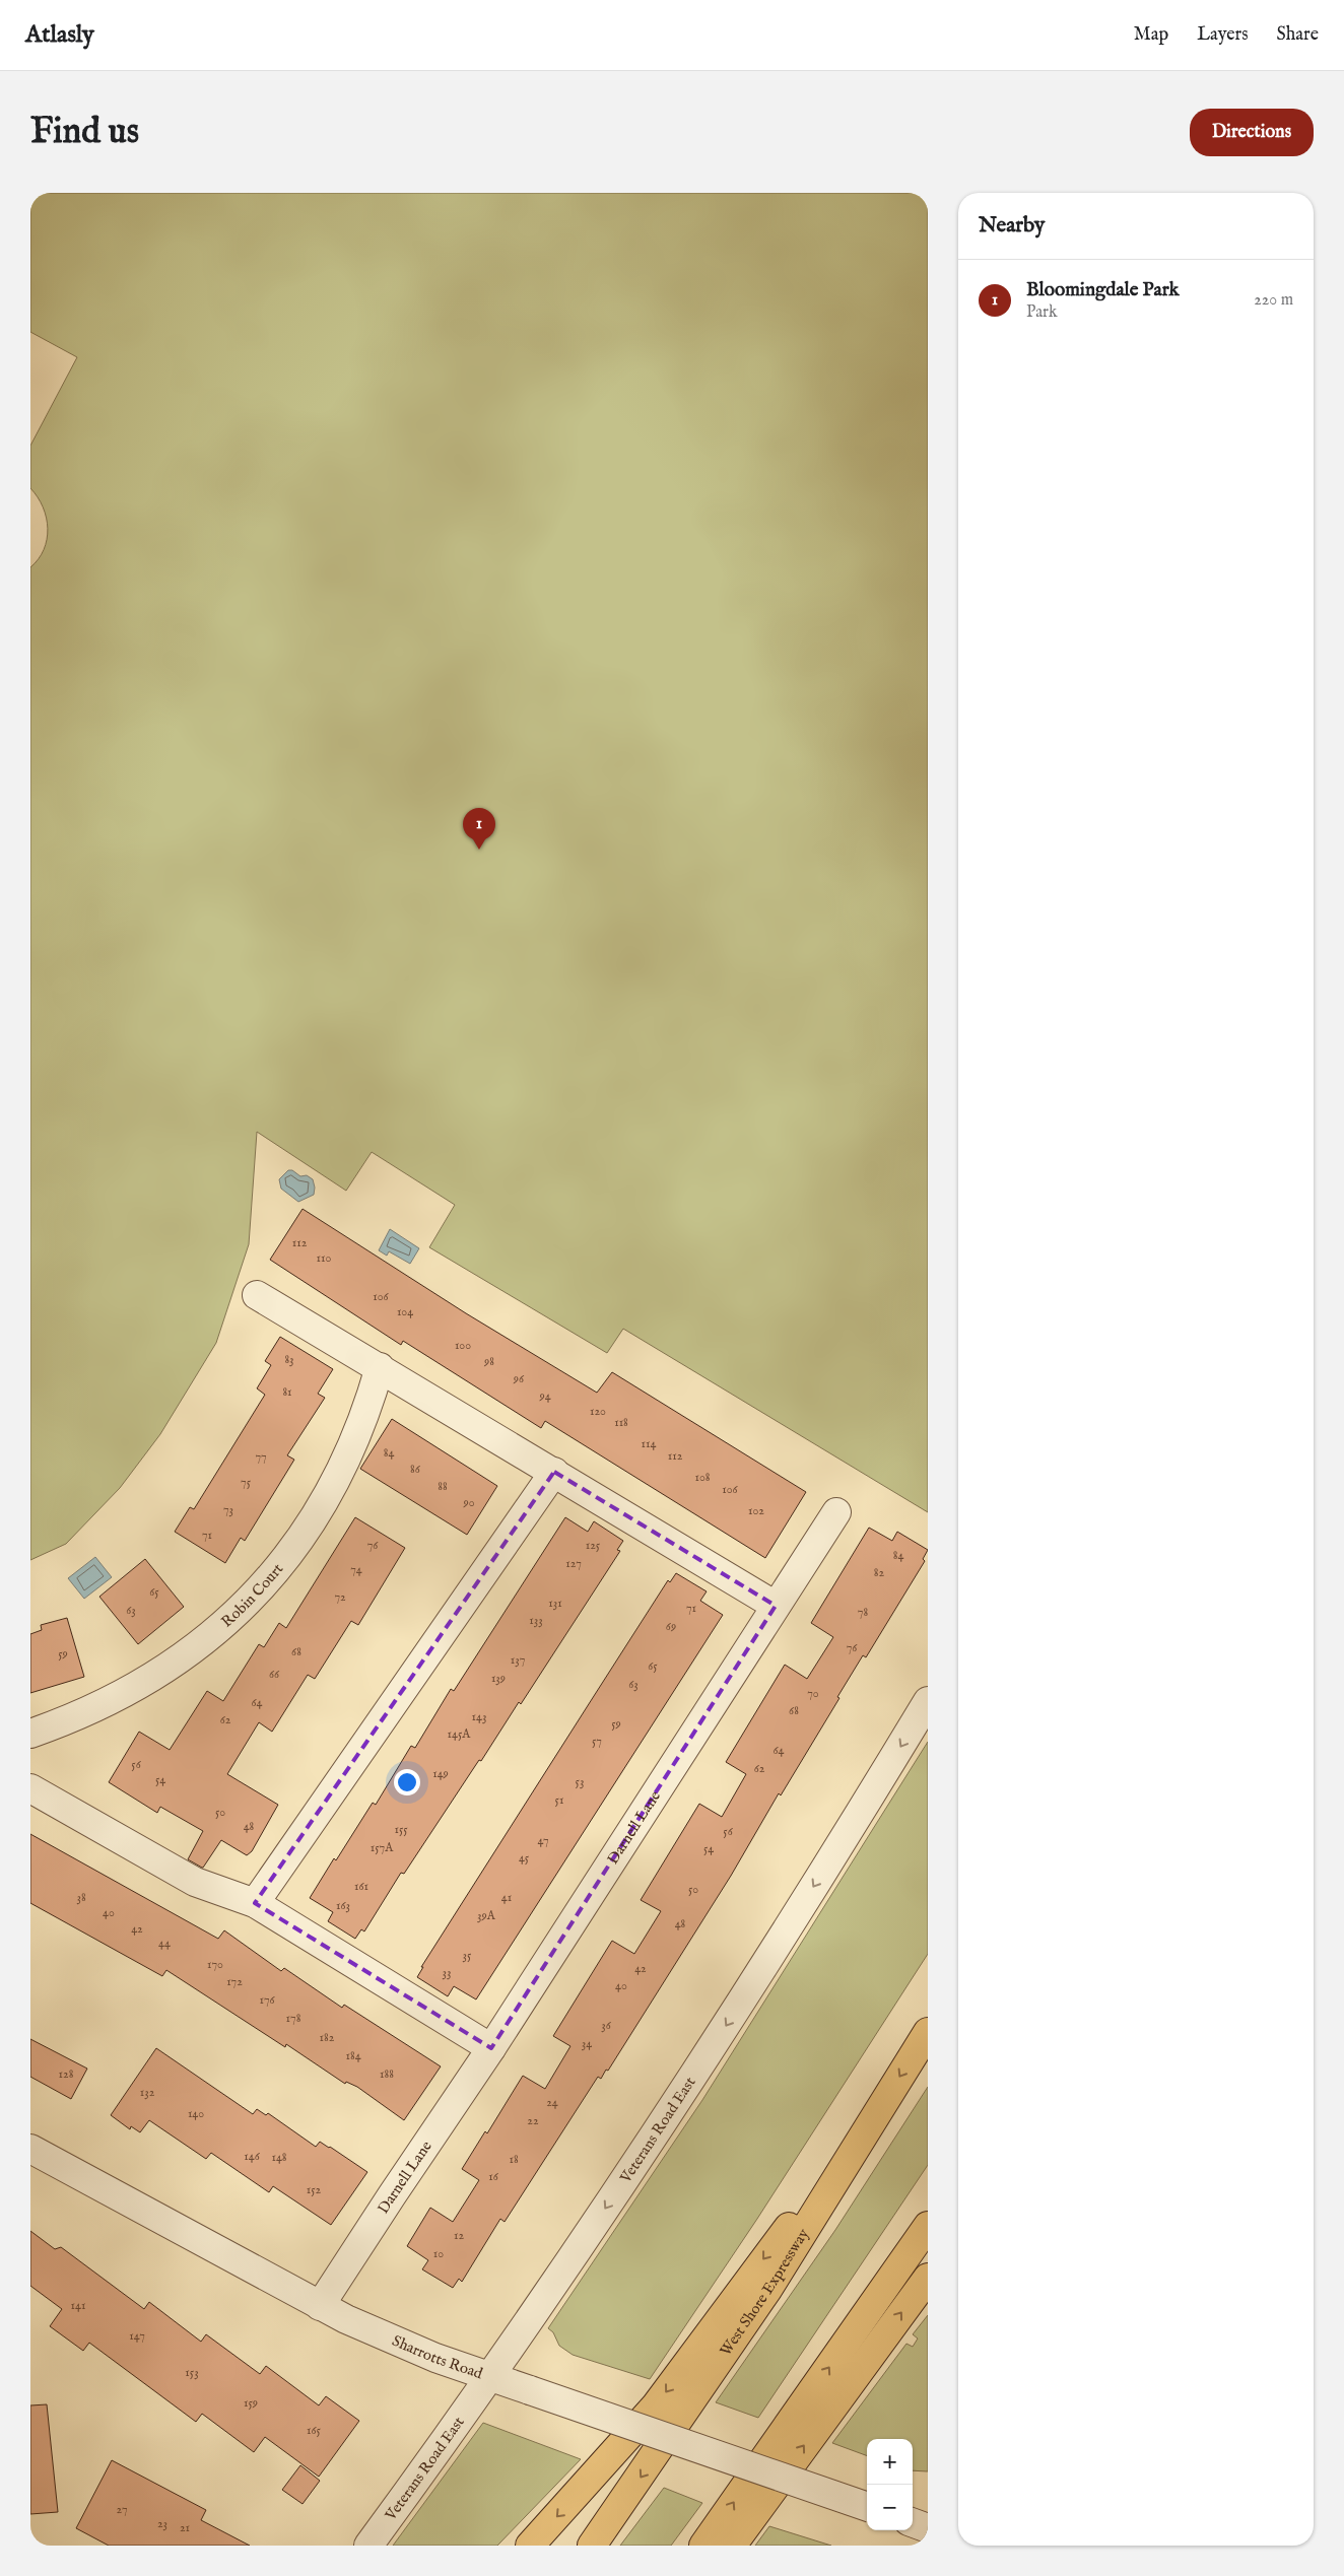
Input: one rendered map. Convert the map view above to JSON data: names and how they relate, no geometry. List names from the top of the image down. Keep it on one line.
{"streets":{"highway":["West Shore Expressway"],"street":["Robin Court","Darnell Lane","Veterans Road East","Sharrotts Road"]},"crossings":[["Darnell Lane","Sharrotts Road"],["Veterans Road East","Sharrotts Road"]],"one_way":["Veterans Road East"],"house_numbers":["112","110","106","104","100","83","98","96","81","94","120","118","114","84","112","77","86","108","75","88","106","90","73","102","71","76","125","84","127","74","82","65","72","131","71","63","78","133","69","76","68","59","137","65","66","139","63","70","64","68","143","62","59","145A","57","64","56","62","149","54","53","51","50","48","155","56","47","157A","54","45","161","50","38","41","163","40","39A","48","42","44","35","170","42","33","172","40","176","178","36","182","34","184","128","188","132","24","140","22","146","148","18","16","152","12","10","141","147","153","159","165","27","23","21"],"page":{"header":"Atlasly","nav":["Map","Layers","Share"],"buttons":"Directions","title":"Find us","heading":"Nearby","list":[{"mark":"1","name":"Bloomingdale Park","note":"Park","value":"220 m"}],"pins":"1","map_buttons":["+","−"]}}
